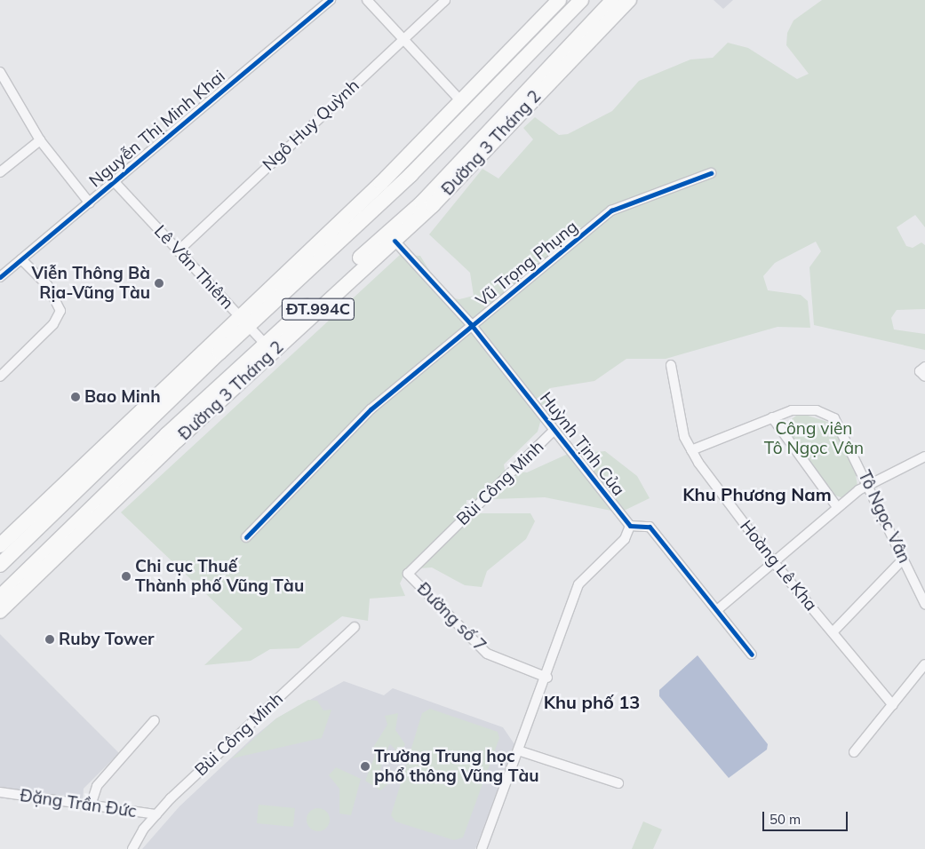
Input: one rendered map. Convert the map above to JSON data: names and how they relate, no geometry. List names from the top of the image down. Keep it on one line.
{"streets":{"main road":["Đường 3 Tháng 2","ĐT.994C"],"street":["Ngô Huy Quỳnh","Nguyễn Thị Minh Khai","Vũ Trọng Phụng","Lê Văn Thiêm","Huỳnh Tịnh Của","Bùi Công Minh","Tô Ngọc Vân","Hoàng Lê Kha","Đường số 7","Đặng Trần Đức"]},"crossings":[["Ngô Huy Quỳnh","Lê Văn Thiêm"],["Nguyễn Thị Minh Khai","Lê Văn Thiêm"],["Đường 3 Tháng 2","Lê Văn Thiêm"],["Đường 3 Tháng 2","Huỳnh Tịnh Của"],["Vũ Trọng Phụng","Huỳnh Tịnh Của"],["Huỳnh Tịnh Của","Bùi Công Minh"],["Bùi Công Minh","Đường số 7"],["Bùi Công Minh","Đặng Trần Đức"],["Tô Ngọc Vân","Hoàng Lê Kha"]],"districts":["Khu Phương Nam","Khu phố 13"],"parks":["Công viên Tô Ngọc Vân"],"places":["Viễn Thông Bà Rịa-Vũng Tàu","Bao Minh","Chi cục Thuế Thành phố Vũng Tàu","Ruby Tower","Trường Trung học phổ thông Vũng Tàu"],"scale_bar":"50 m"}
